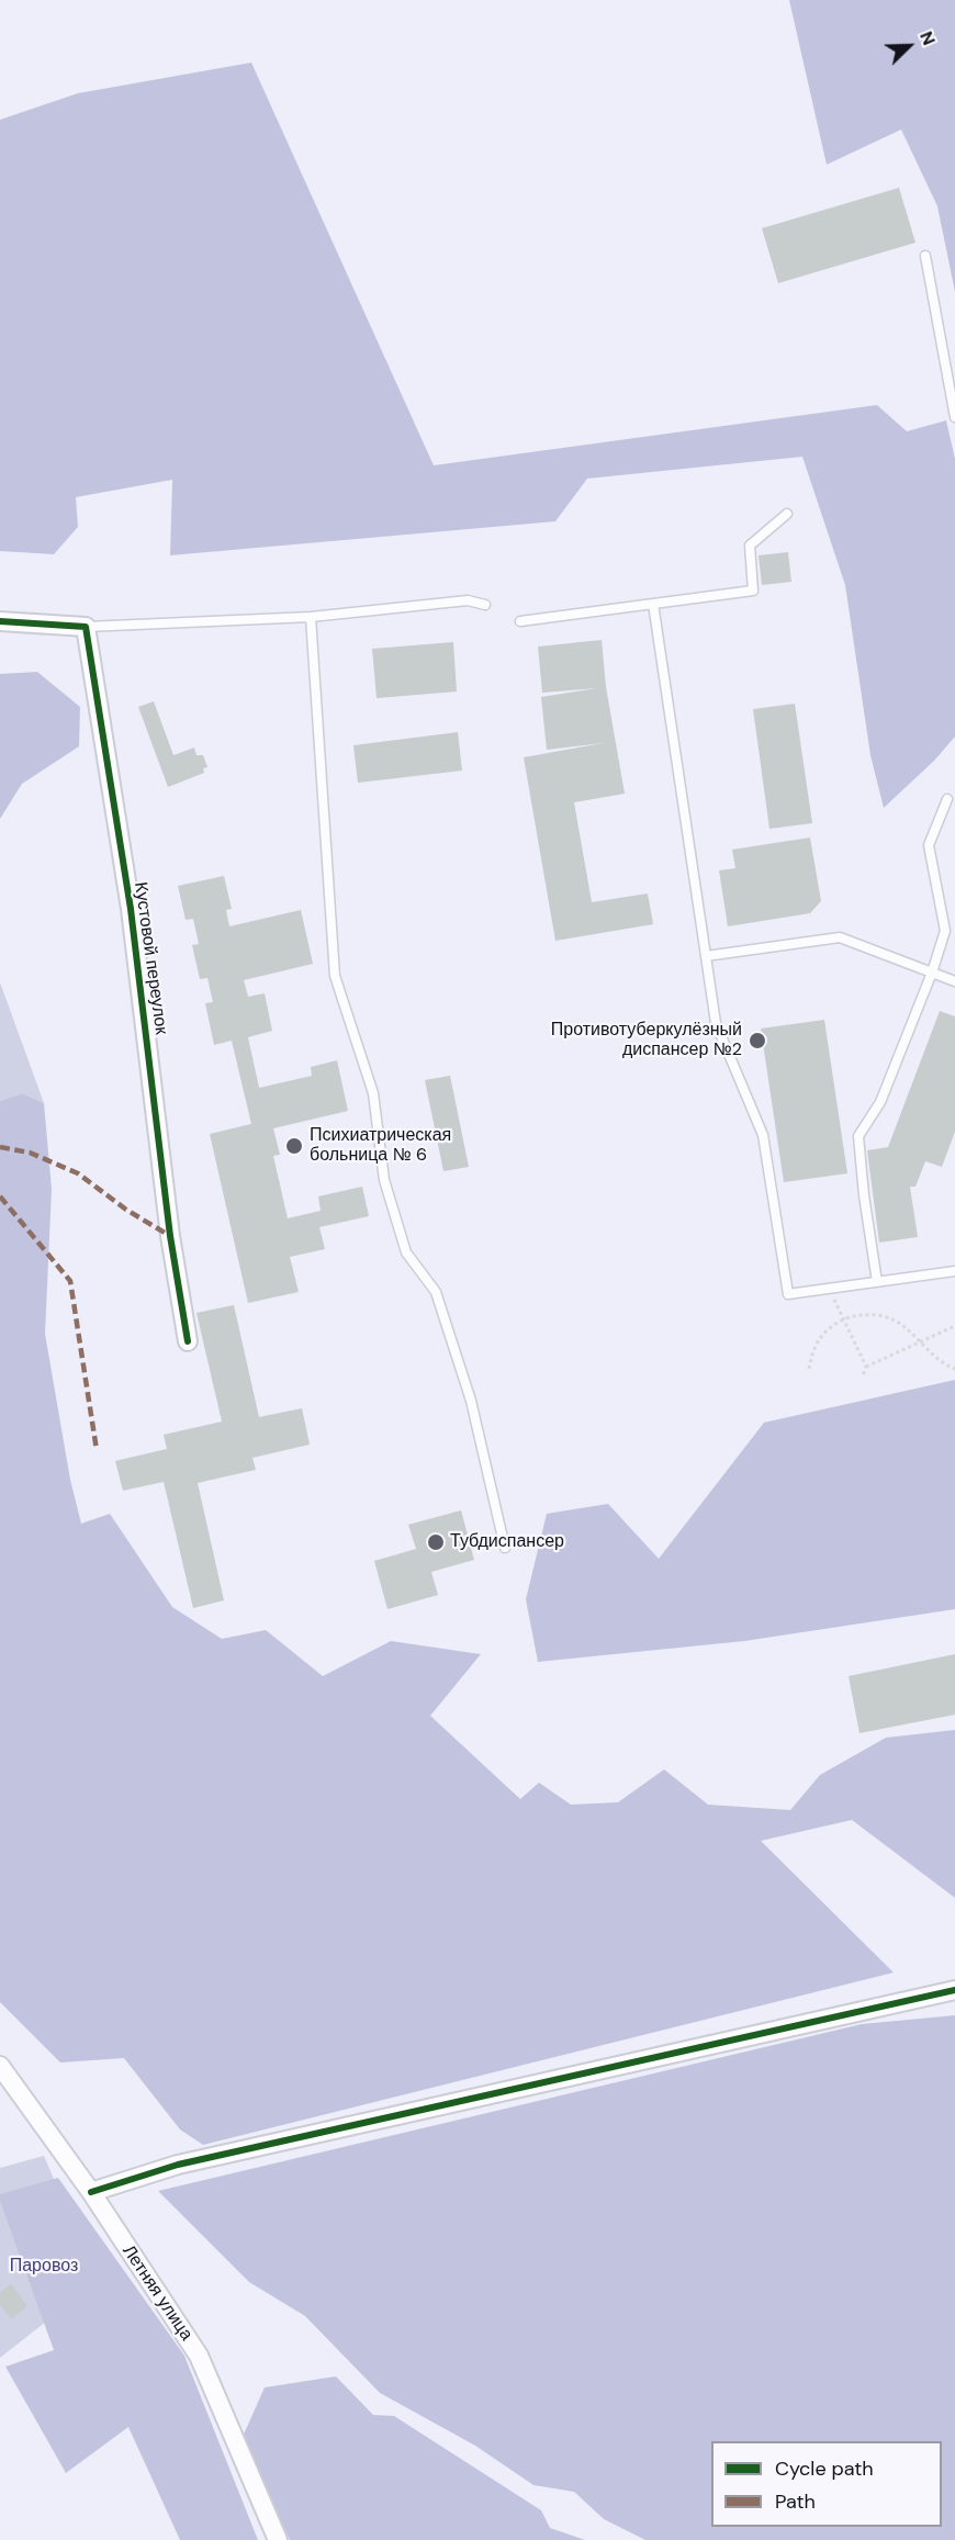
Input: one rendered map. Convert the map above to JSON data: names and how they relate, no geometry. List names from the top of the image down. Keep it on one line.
{"streets":{"street":["Кустовой переулок","Летняя улица"]},"parks":["Паровоз"],"places":["Противотуберкулёзный диспансер №2","Психиатрическая больница № 6","Тубдиспансер"],"legend":["Cycle path","Path"],"north":"top right"}
